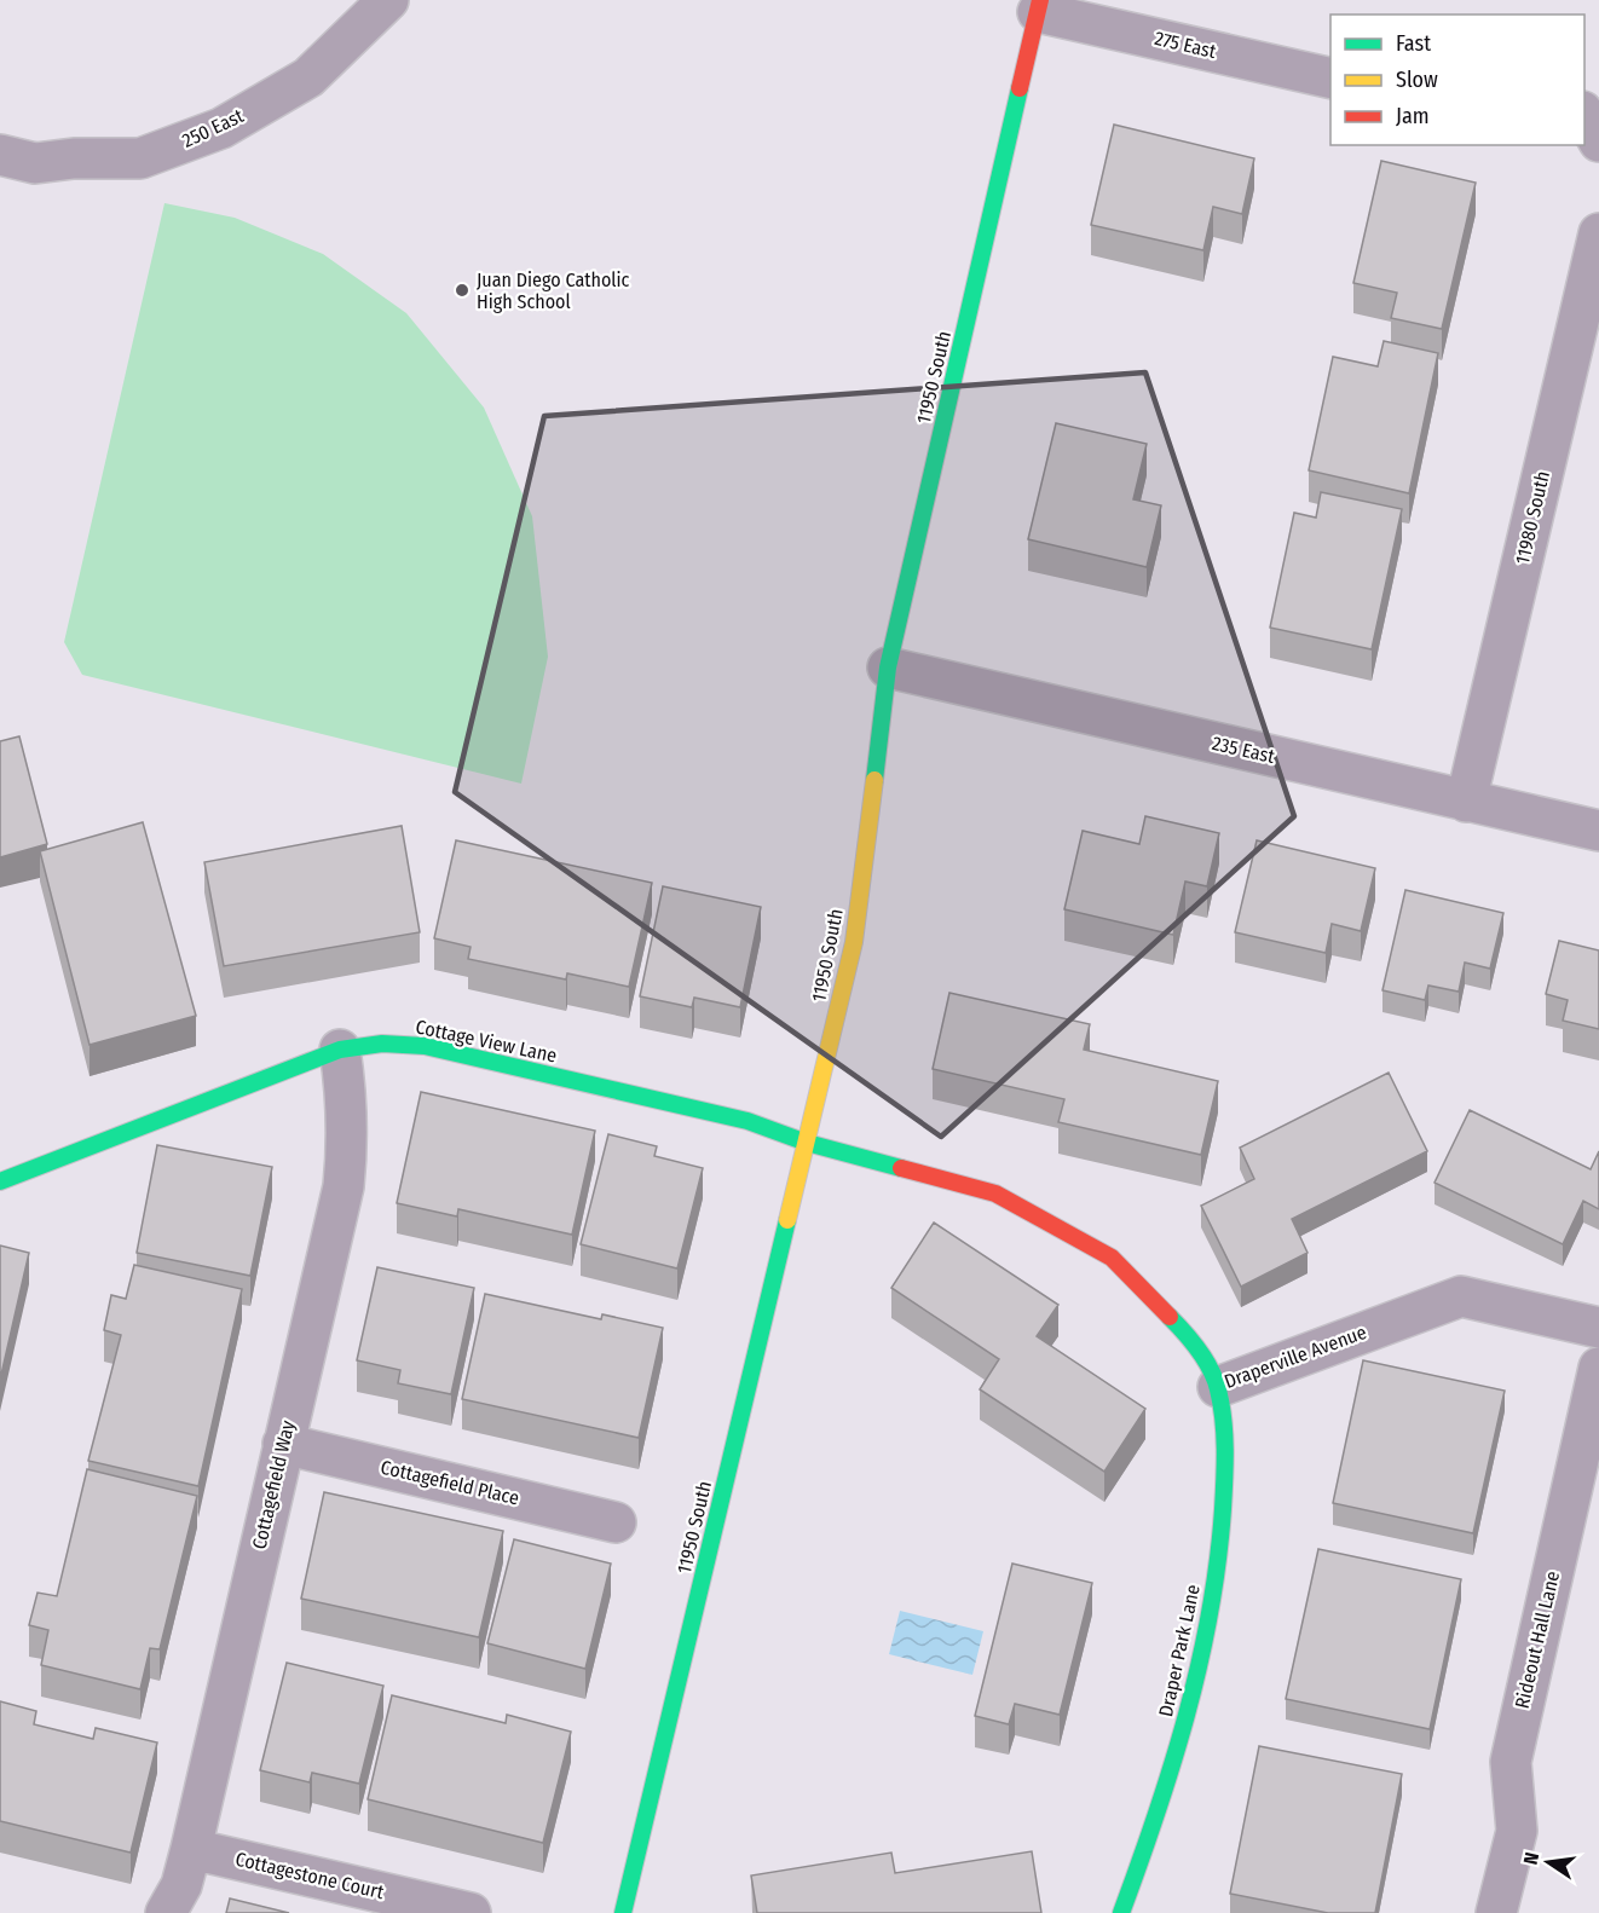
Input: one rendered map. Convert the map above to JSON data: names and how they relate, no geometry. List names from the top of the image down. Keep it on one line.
{"streets":{"street":["275 East","250 East","11950 South","11980 South","235 East","Cottage View Lane","Draperville Avenue","Cottagefield Place","Cottagefield Way","Rideout Hall Lane","Draper Park Lane","Cottagestone Court"]},"crossings":[["275 East","11950 South"],["11950 South","235 East"],["11950 South","Cottage View Lane"],["11950 South","Draperville Avenue"],["11980 South","235 East"],["Cottage View Lane","Draperville Avenue"],["Cottage View Lane","Cottagefield Way"],["Draperville Avenue","Draper Park Lane"],["Cottagefield Place","Cottagefield Way"],["Cottagefield Way","Cottagestone Court"]],"places":["Juan Diego Catholic High School"],"legend":["Fast","Slow","Jam"],"north":"left"}
